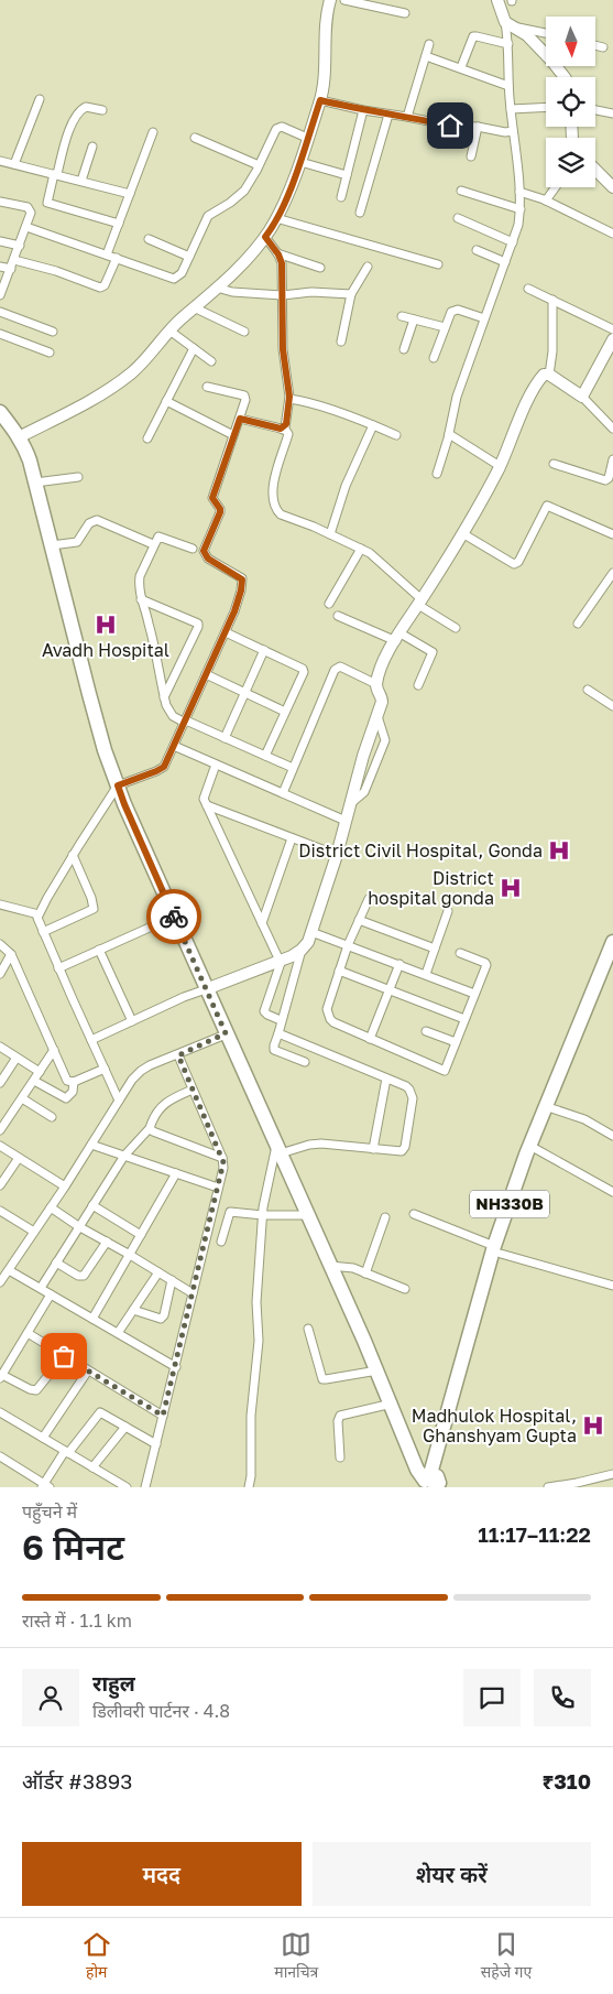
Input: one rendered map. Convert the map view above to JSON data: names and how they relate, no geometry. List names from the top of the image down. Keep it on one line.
{"streets":{"highway":["NH330B"]},"places":{"hospital":["Avadh Hospital","District Civil Hospital, Gonda","District hospital gonda","Madhulok Hospital, Ghanshyam Gupta"]},"north":"bottom","page":{"heading":["6 मिनट","पहुँचने में","11:17–11:22"],"panel":["राहुल","डिलीवरी पार्टनर · 4.8","ऑर्डर #3893","₹310"],"bar":"रास्ते में · 1.1 km","buttons":["मदद","शेयर करें"],"tabs":["होम","मानचित्र","सहेजे गए"]}}
